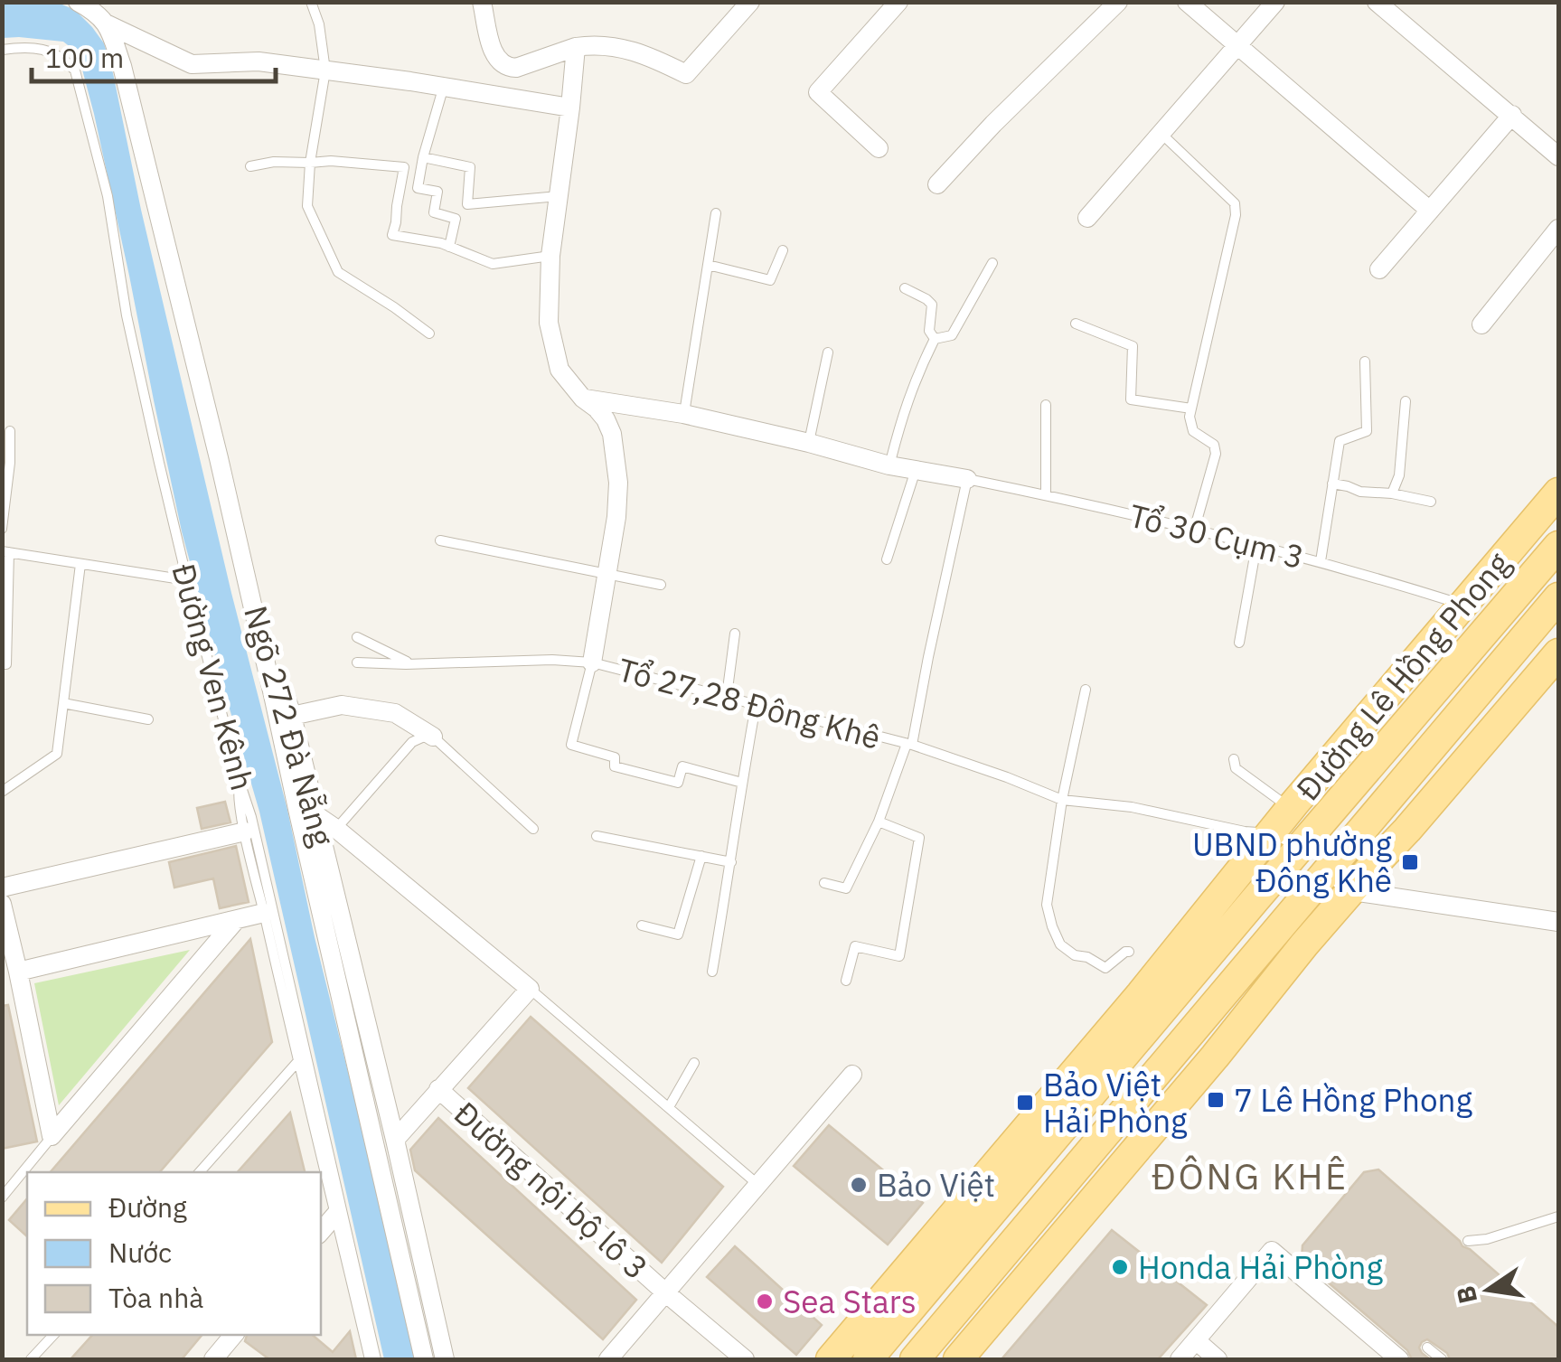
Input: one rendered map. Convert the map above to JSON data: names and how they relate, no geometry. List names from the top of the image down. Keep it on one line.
{"streets":{"main road":["Đường Lê Hồng Phong"],"street":["Tổ 30 Cụm 3","Ngõ 272 Đà Nẵng","Đường nội bộ lô 3"],"lane":["Đường Ven Kênh","Tổ 27,28 Đông Khê"]},"crossings":[["Tổ 30 Cụm 3","Đường Lê Hồng Phong"],["Đường Lê Hồng Phong","Tổ 27,28 Đông Khê"],["Ngõ 272 Đà Nẵng","Đường nội bộ lô 3"]],"districts":["ĐÔNG KHÊ"],"places":{"transit":["UBND phường Đông Khê","7 Lê Hồng Phong","Bảo Việt Hải Phòng"],"other":["Bảo Việt","Honda Hải Phòng","Sea Stars"]},"legend":["Đường","Nước","Tòa nhà"],"scale_bar":"100 m","north":"left"}
